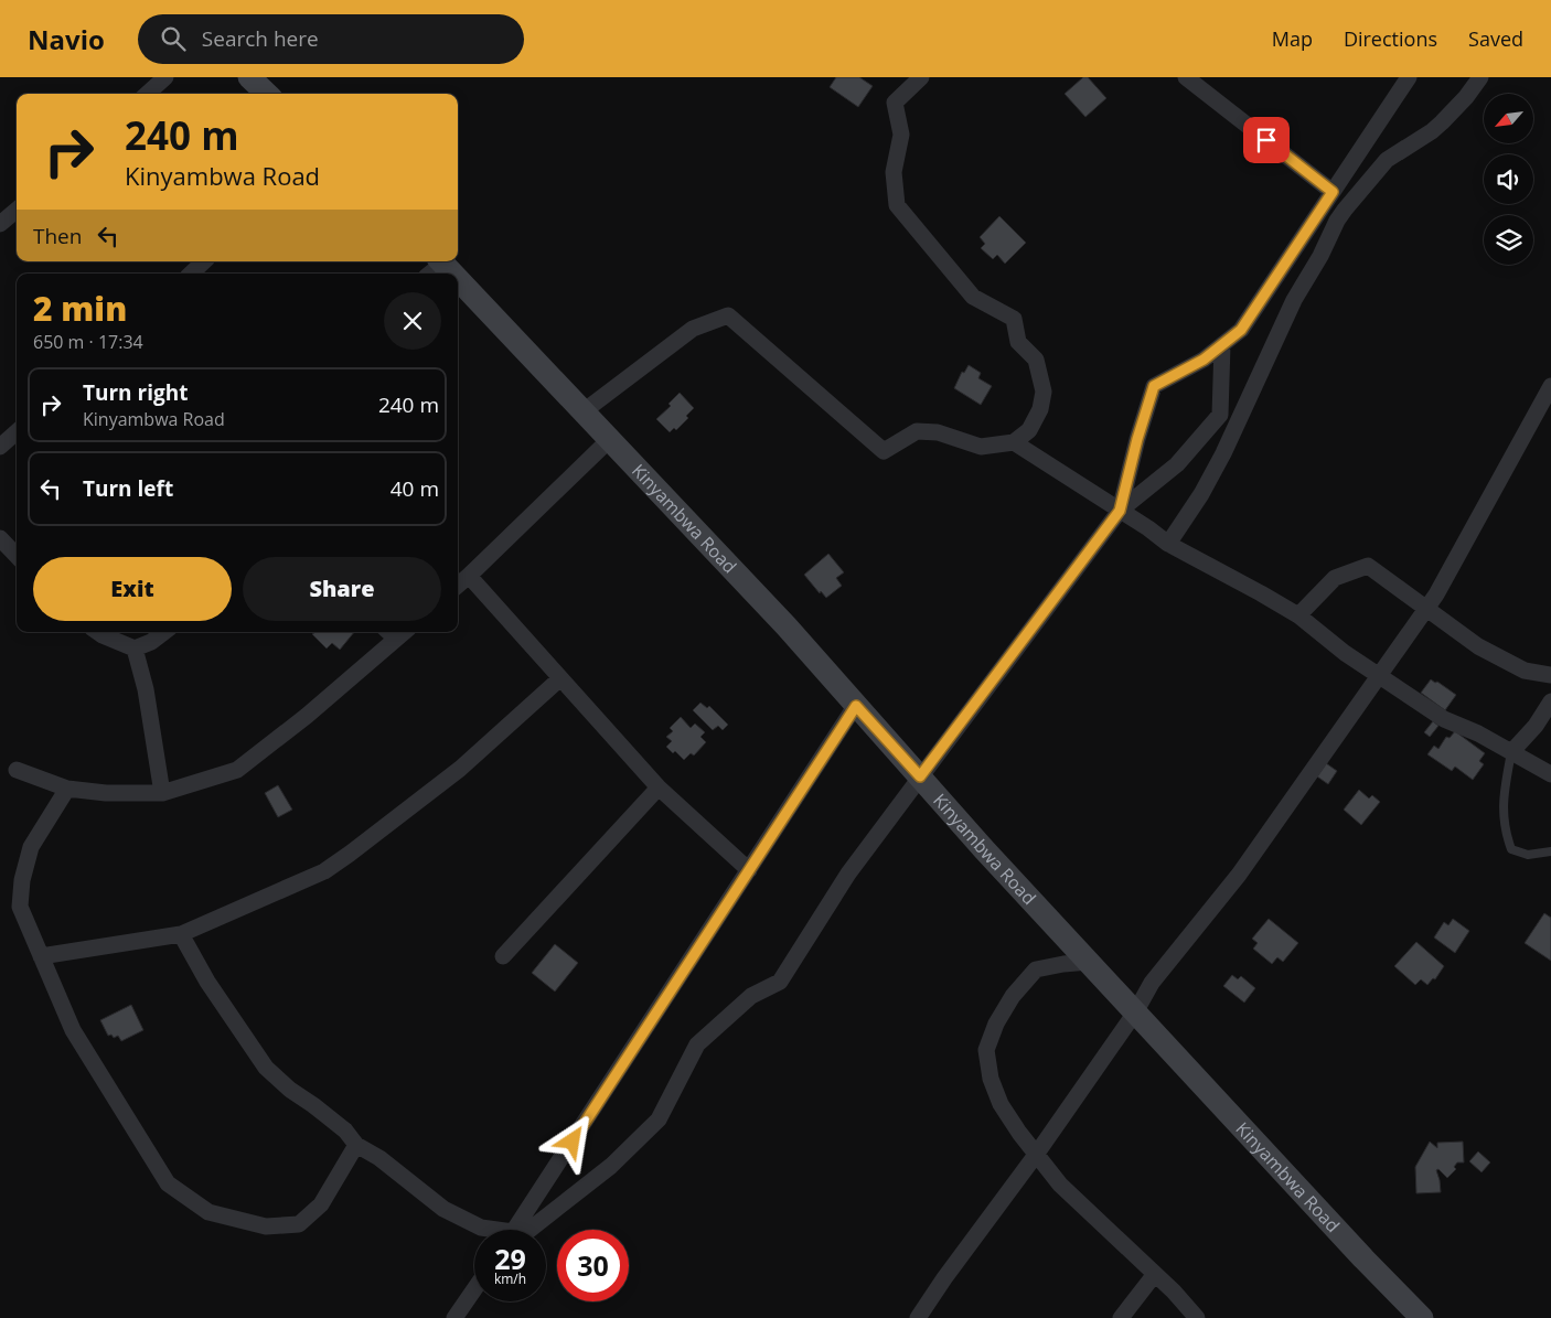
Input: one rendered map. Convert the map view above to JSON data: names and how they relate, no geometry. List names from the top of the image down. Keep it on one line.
{"streets":{"street":["Kinyambwa Road"]},"north":"bottom left","page":{"header":"Navio","search":"Search here","nav":["Map","Directions","Saved"],"turn":["240 m","Kinyambwa Road"],"then":"Then","heading":["2 min","650 m · 17:34"],"list":[{"name":"Turn right","note":"Kinyambwa Road","value":"240 m"},{"name":"Turn left","value":"40 m"}],"buttons":["Exit","Share"],"speed":"29 km/h","limit":"30"}}
